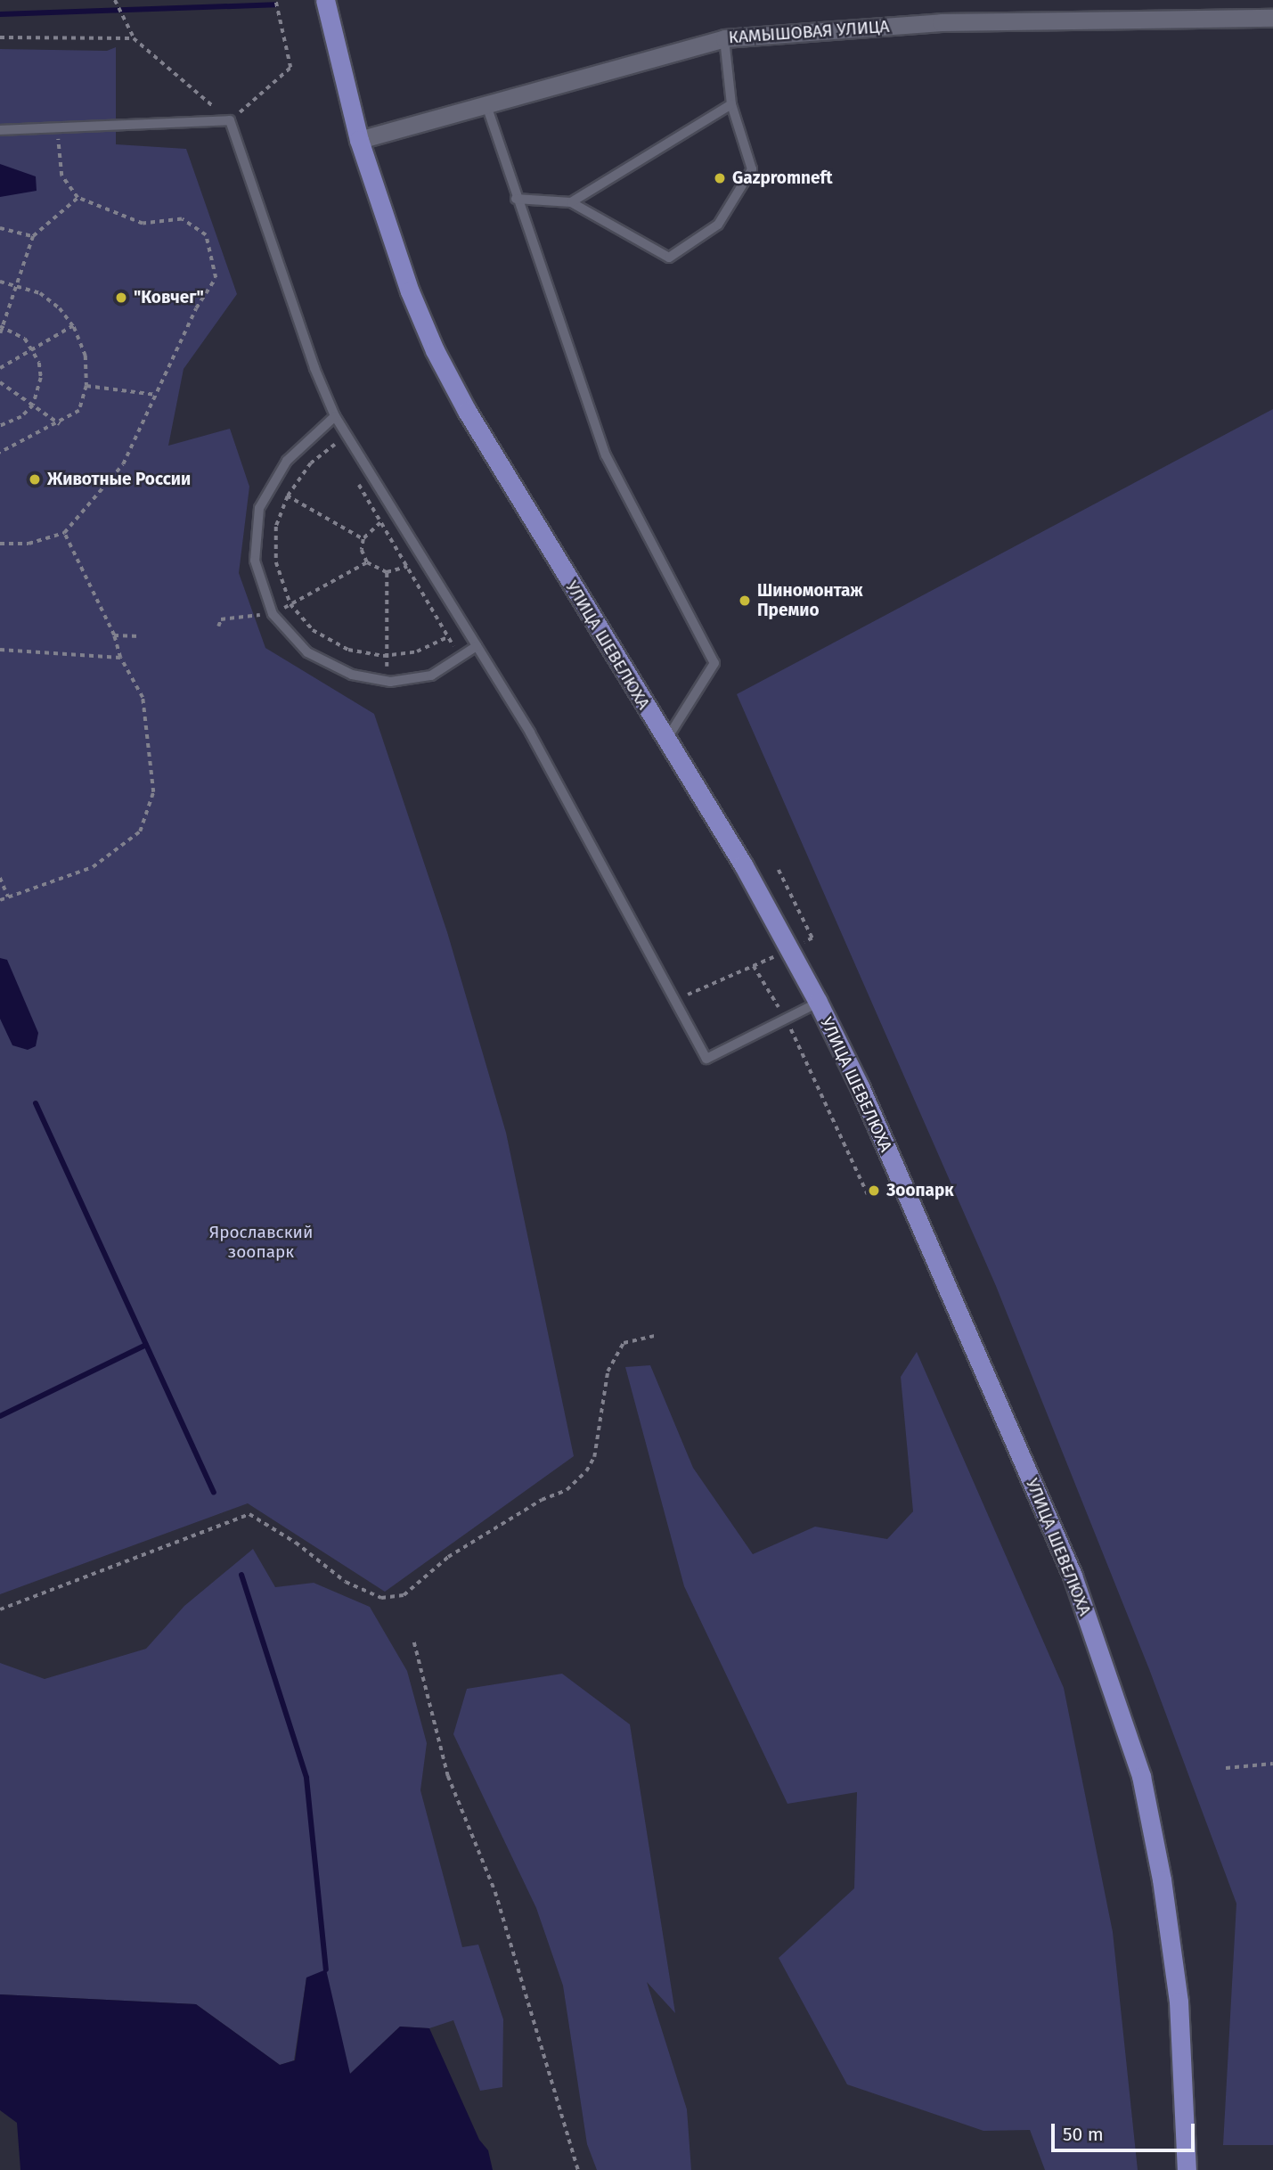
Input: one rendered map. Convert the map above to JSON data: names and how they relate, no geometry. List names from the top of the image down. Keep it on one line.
{"streets":{"main road":["УЛИЦА ШЕВЕЛЮХА"],"street":["КАМЫШОВАЯ УЛИЦА"]},"crossings":[["КАМЫШОВАЯ УЛИЦА","УЛИЦА ШЕВЕЛЮХА"]],"parks":["Ярославский зоопарк"],"places":["Gazpromneft","\"Ковчег\"","Животные России","Шиномонтаж Премио","Зоопарк"],"scale_bar":"50 m"}
